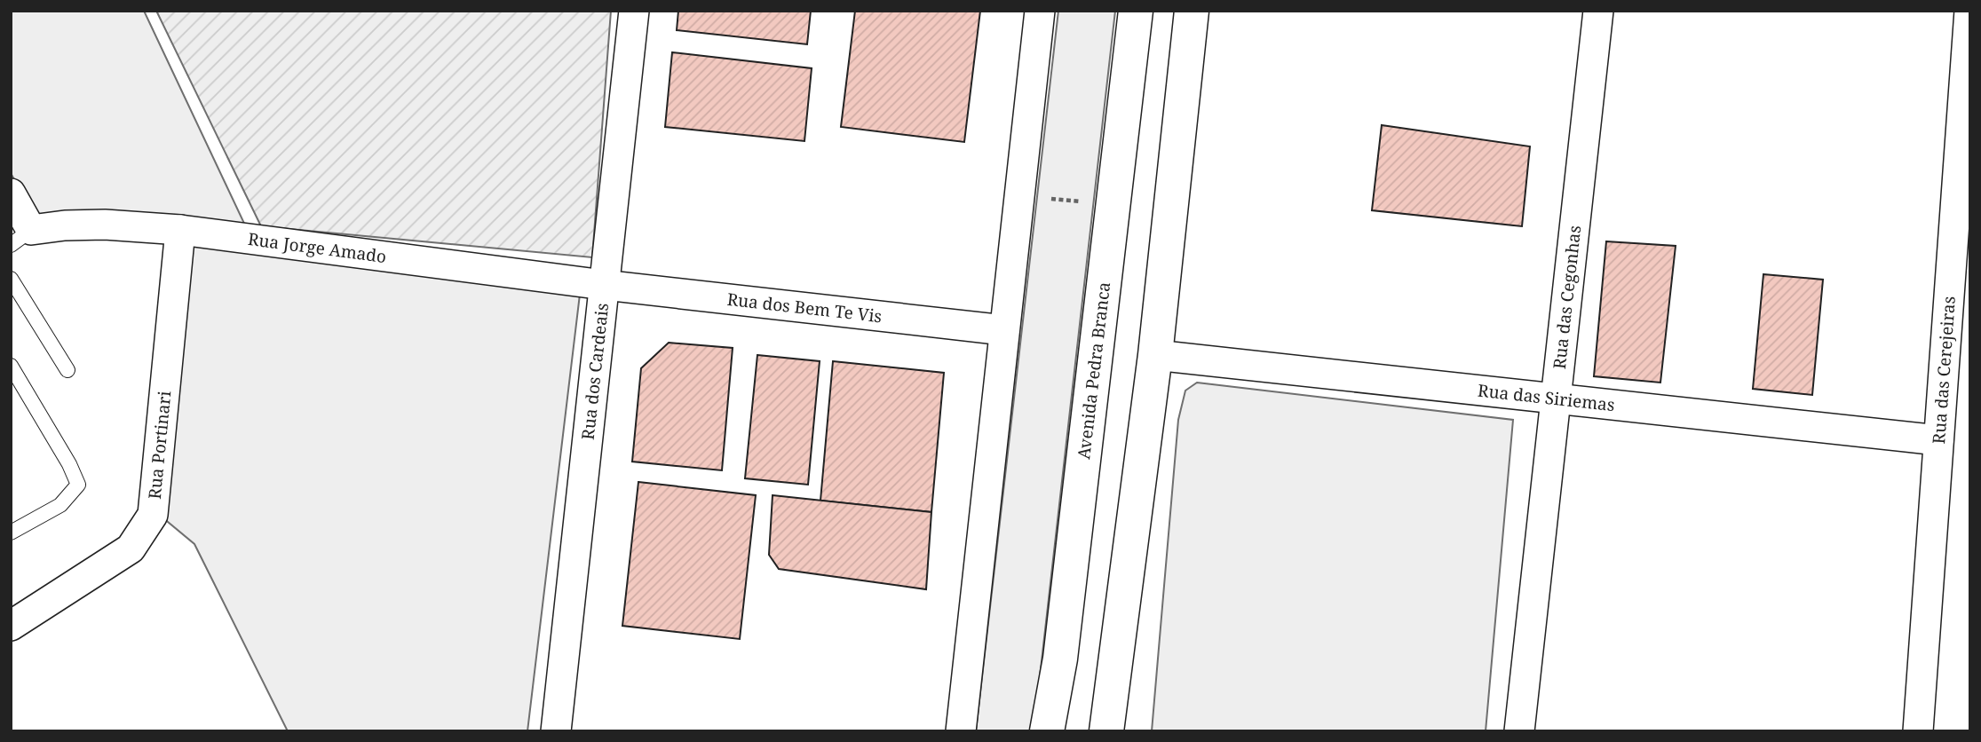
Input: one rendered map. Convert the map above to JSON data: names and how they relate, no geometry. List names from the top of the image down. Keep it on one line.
{"streets":{"main road":["Avenida Pedra Branca"],"street":["Rua Jorge Amado","Rua das Cegonhas","Rua dos Bem Te Vis","Rua dos Cardeais","Rua das Cerejeiras","Rua das Siriemas","Rua Portinari"]},"crossings":[["Rua Jorge Amado","Rua dos Bem Te Vis"],["Rua Jorge Amado","Rua dos Cardeais"],["Rua Jorge Amado","Rua Portinari"],["Rua das Cegonhas","Rua das Siriemas"],["Rua dos Bem Te Vis","Rua dos Cardeais"],["Rua das Cerejeiras","Rua das Siriemas"]]}
